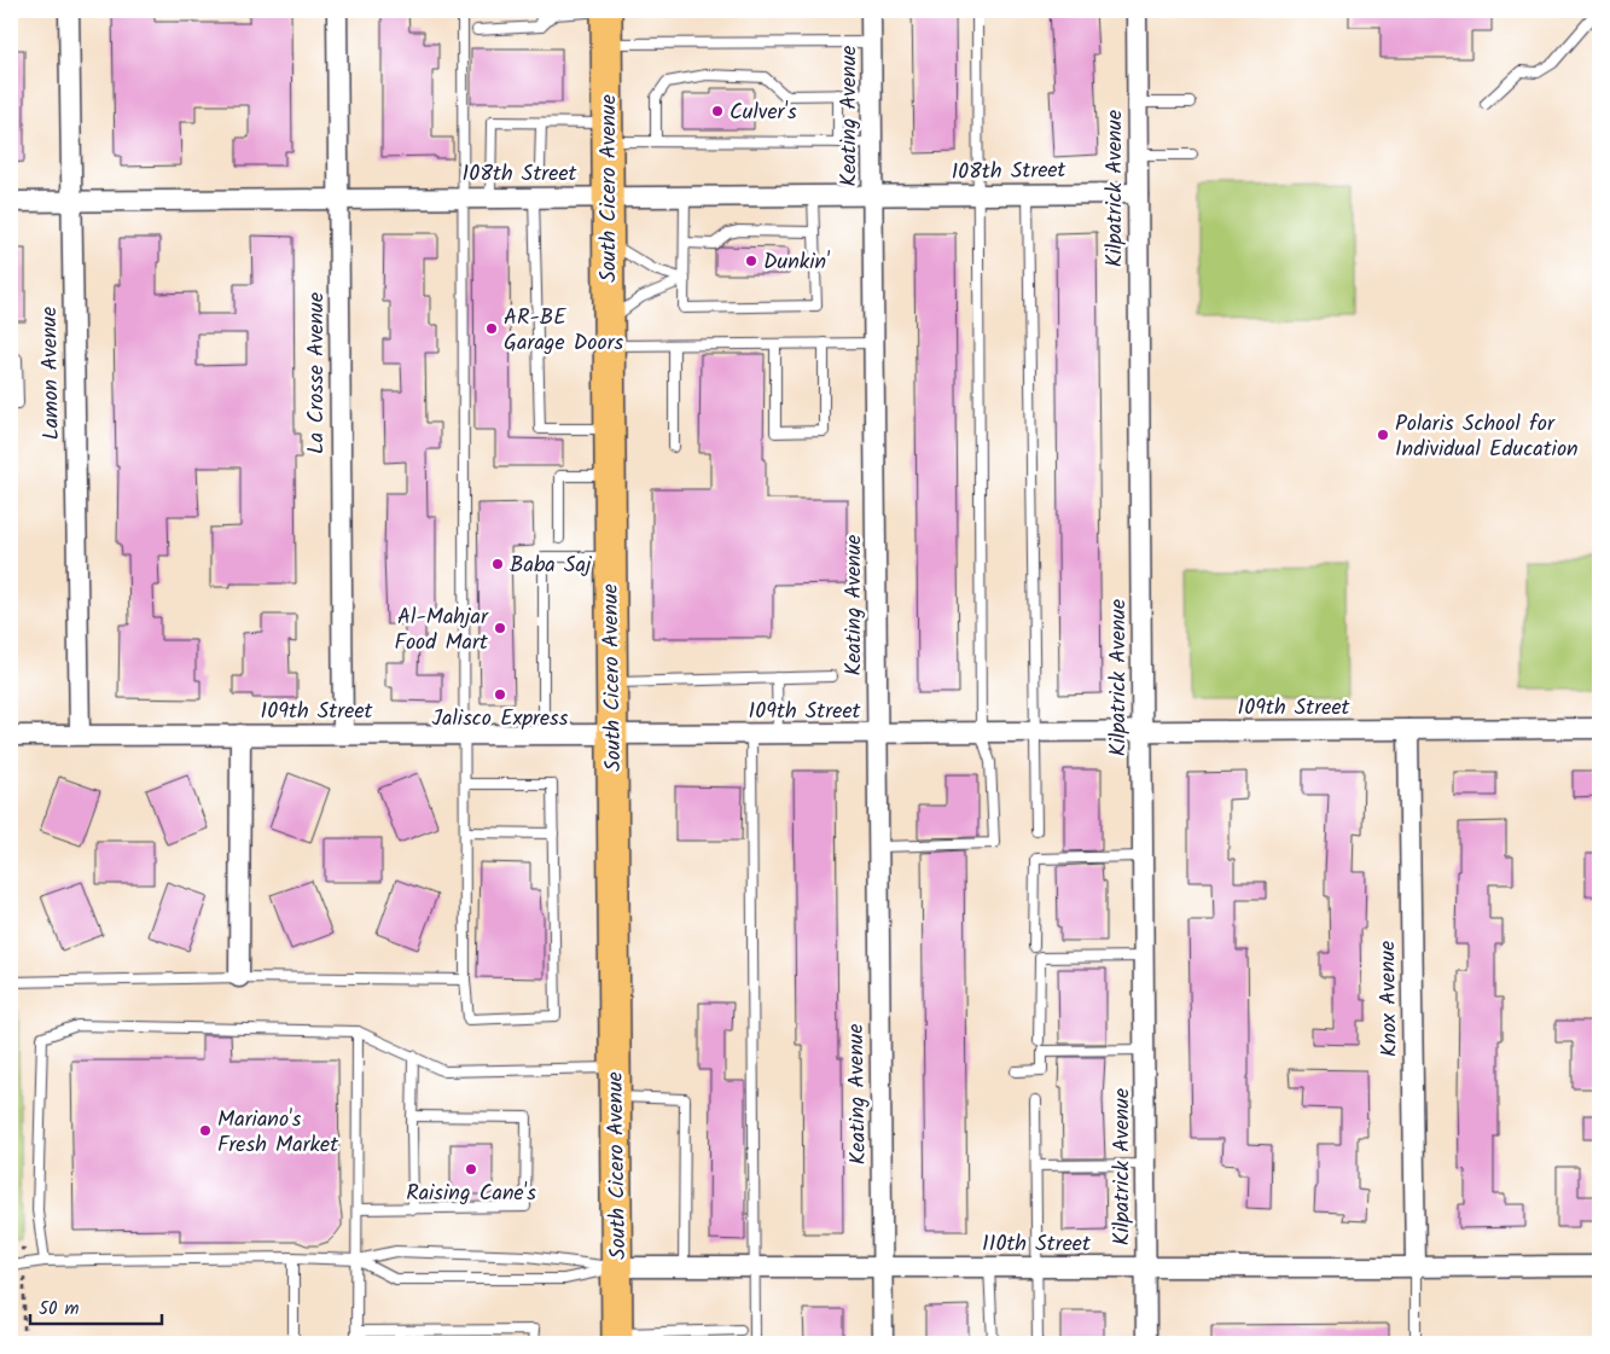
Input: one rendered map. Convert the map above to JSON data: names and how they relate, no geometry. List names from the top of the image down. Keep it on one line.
{"streets":{"main road":["South Cicero Avenue"],"street":["Keating Avenue","108th Street","Kilpatrick Avenue","Lamon Avenue","La Crosse Avenue","109th Street","Knox Avenue","110th Street"]},"crossings":[["Keating Avenue","108th Street"],["Keating Avenue","109th Street"],["Keating Avenue","110th Street"],["108th Street","South Cicero Avenue"],["108th Street","Kilpatrick Avenue"],["108th Street","Lamon Avenue"],["108th Street","La Crosse Avenue"],["South Cicero Avenue","109th Street"],["South Cicero Avenue","110th Street"],["Kilpatrick Avenue","109th Street"],["Kilpatrick Avenue","110th Street"],["Lamon Avenue","109th Street"],["La Crosse Avenue","109th Street"],["109th Street","Knox Avenue"],["Knox Avenue","110th Street"]],"places":["Culver's","Dunkin'","AR-BE Garage Doors","Polaris School for Individual Education","Baba Saj","Al-Mahjar Food Mart","Jalisco Express","Mariano's Fresh Market","Raising Cane's"],"scale_bar":"50 m"}
